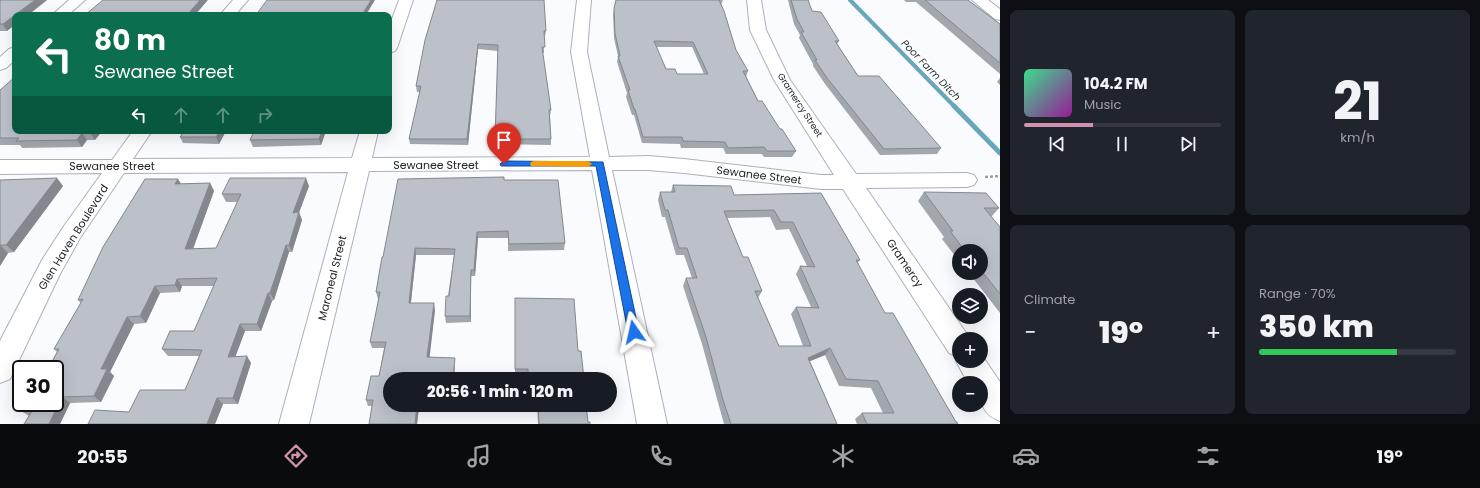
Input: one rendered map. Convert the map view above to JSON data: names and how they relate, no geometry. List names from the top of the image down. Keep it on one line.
{"streets":{"street":["Gramercy Street","Sewanee Street","Glen Haven Boulevard","Gramercy","Maroneal Street"]},"crossings":[["Gramercy Street","Sewanee Street"],["Gramercy Street","Gramercy"],["Sewanee Street","Glen Haven Boulevard"],["Sewanee Street","Gramercy"],["Sewanee Street","Maroneal Street"]],"water":["Poor Farm Ditch"],"page":{"tile":[["21","km/h"],"Climate",["Range · 70%","350 km"]],"turn":["80 m","Sewanee Street"],"song":["104.2 FM","Music"],"map_buttons":["+","−"],"heat":["−","19°","+"],"limit":"30","trip":"20:56 · 1 min · 120 m","tabs":["20:55","19°"]}}
